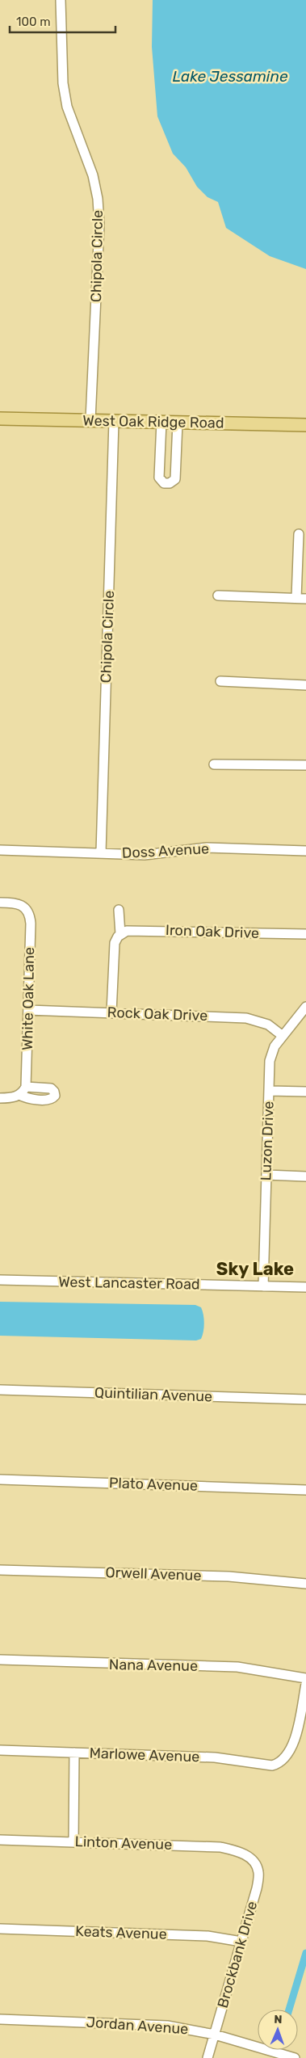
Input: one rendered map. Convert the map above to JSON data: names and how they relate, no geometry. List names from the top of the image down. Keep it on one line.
{"streets":{"main road":["West Oak Ridge Road"],"street":["Chipola Circle","Doss Avenue","Iron Oak Drive","White Oak Lane","Rock Oak Drive","Luzon Drive","West Lancaster Road","Quintilian Avenue","Plato Avenue","Orwell Avenue","Nana Avenue","Marlowe Avenue","Linton Avenue","Keats Avenue","Brockbank Drive","Jordan Avenue"]},"crossings":[["Chipola Circle","West Oak Ridge Road"],["Chipola Circle","Doss Avenue"],["White Oak Lane","Rock Oak Drive"],["Rock Oak Drive","Luzon Drive"],["Luzon Drive","West Lancaster Road"],["Linton Avenue","Brockbank Drive"],["Keats Avenue","Brockbank Drive"],["Brockbank Drive","Jordan Avenue"]],"districts":["Sky Lake"],"water":["Lake Jessamine"],"scale_bar":"100 m","north":"top"}
